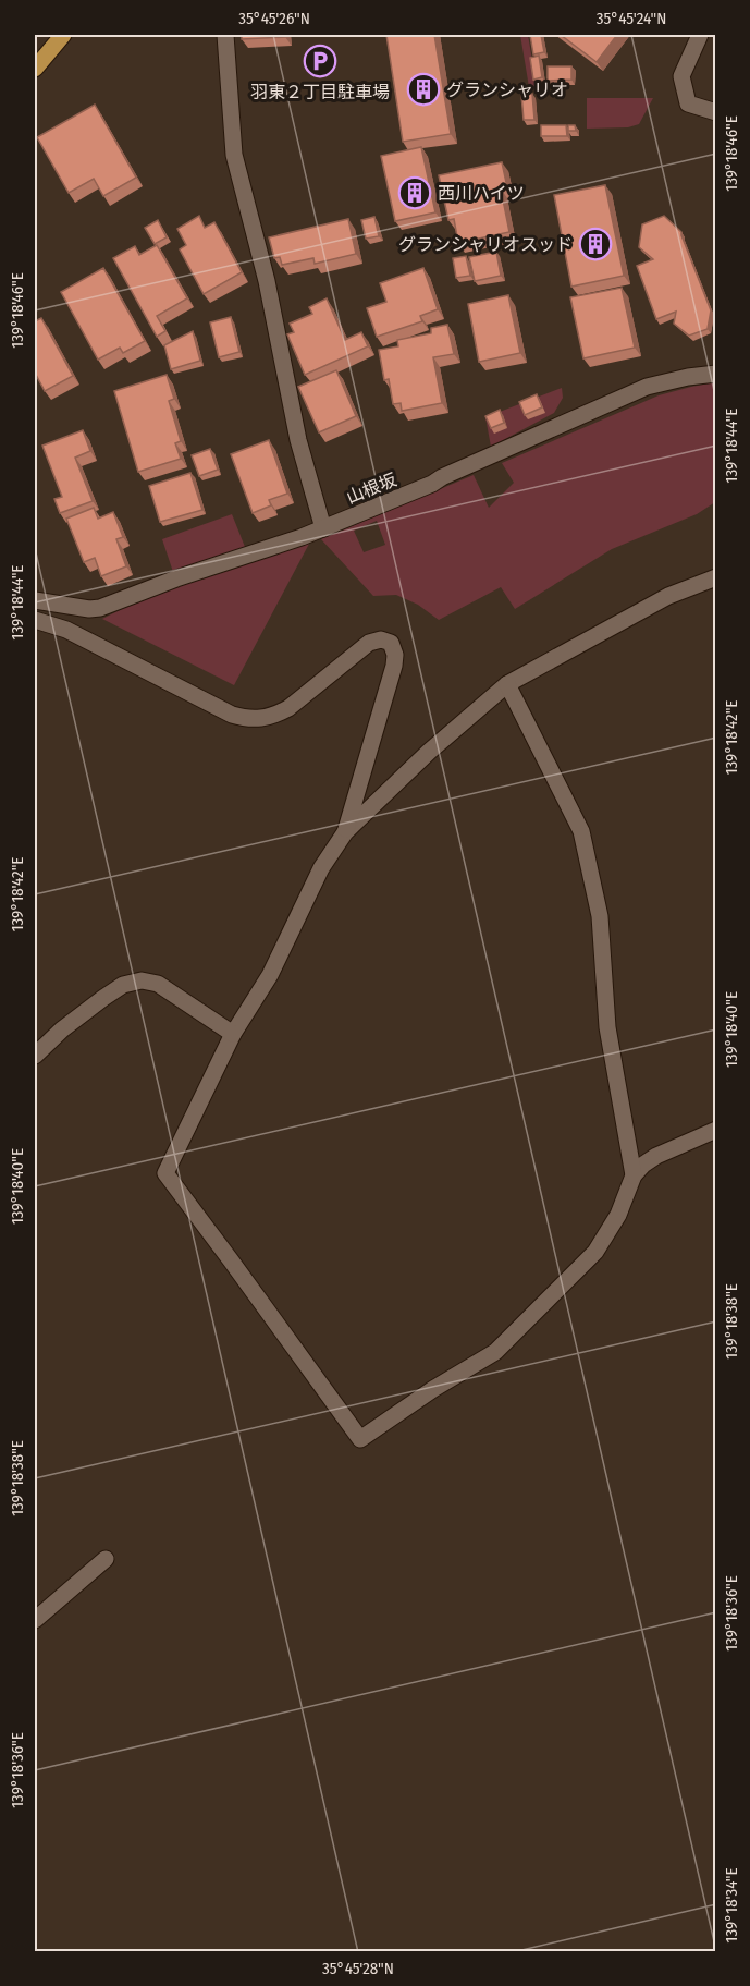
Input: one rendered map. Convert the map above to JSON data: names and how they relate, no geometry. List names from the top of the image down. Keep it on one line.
{"streets":{"street":["山根坂"]},"places":{"parking":["羽東２丁目駐車場"],"building":["グランシャリオ","西川ハイツ","グランシャリオスッド"]},"coordinates":["35°45'26\"N","35°45'24\"N","139°18'46\"E","139°18'44\"E","139°18'42\"E","139°18'40\"E","139°18'38\"E","139°18'36\"E","139°18'34\"E","35°45'28\"N"]}
